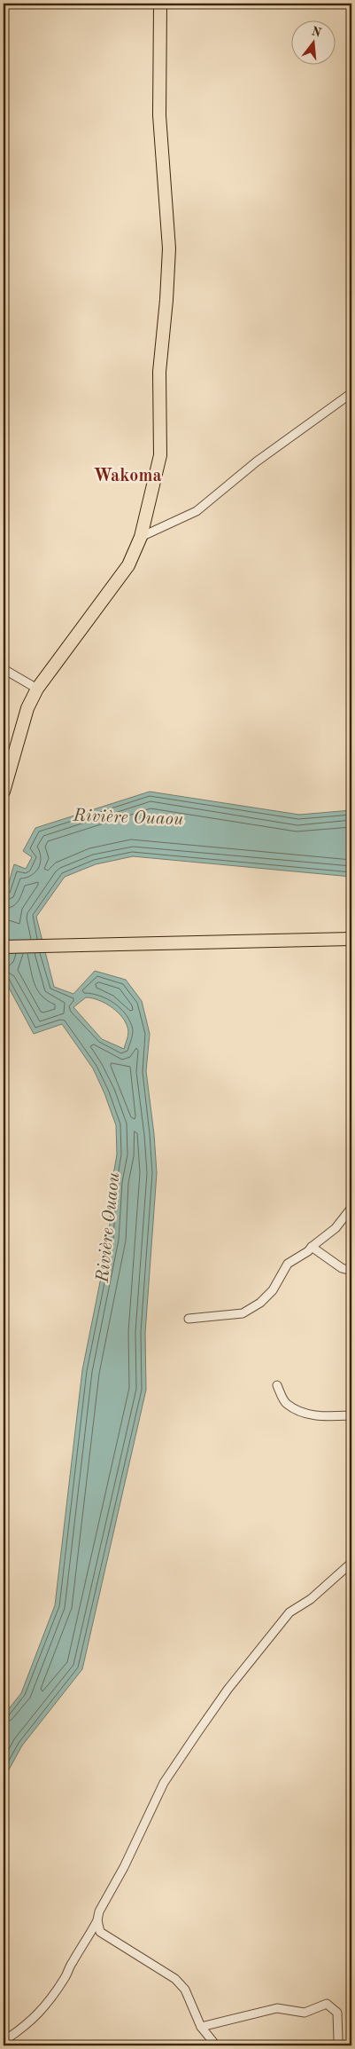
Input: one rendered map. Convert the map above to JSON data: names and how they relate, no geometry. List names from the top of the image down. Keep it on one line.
{"districts":["Wakoma"],"water":["Rivière Ouaou"],"north":"top"}
